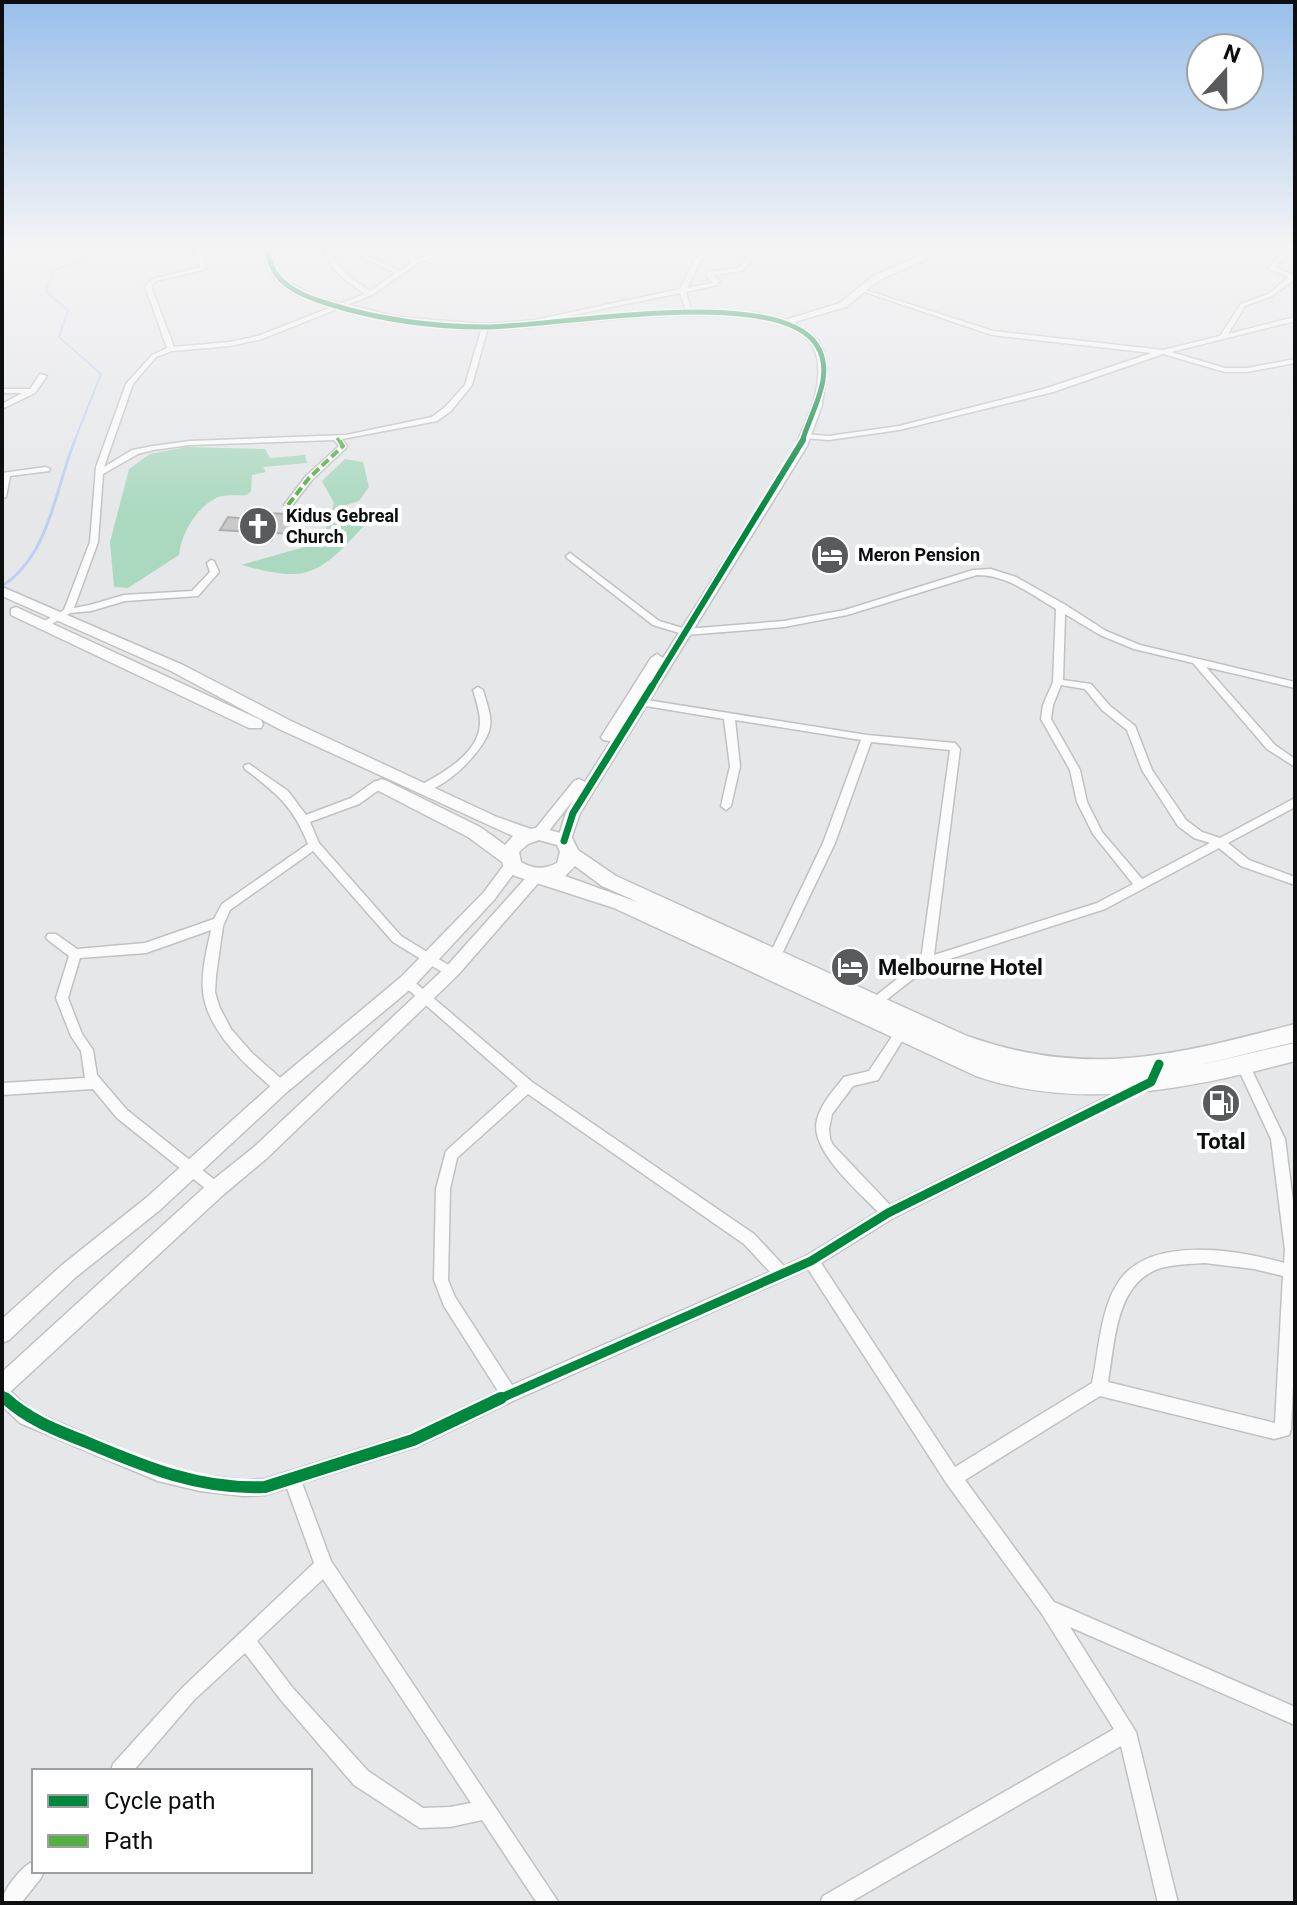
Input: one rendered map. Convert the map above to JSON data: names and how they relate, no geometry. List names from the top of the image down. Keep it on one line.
{"places":{"church":["Kidus Gebreal Church"],"hotel":["Meron Pension","Melbourne Hotel"],"fuel station":["Total"]},"legend":["Cycle path","Path"],"north":"top"}
